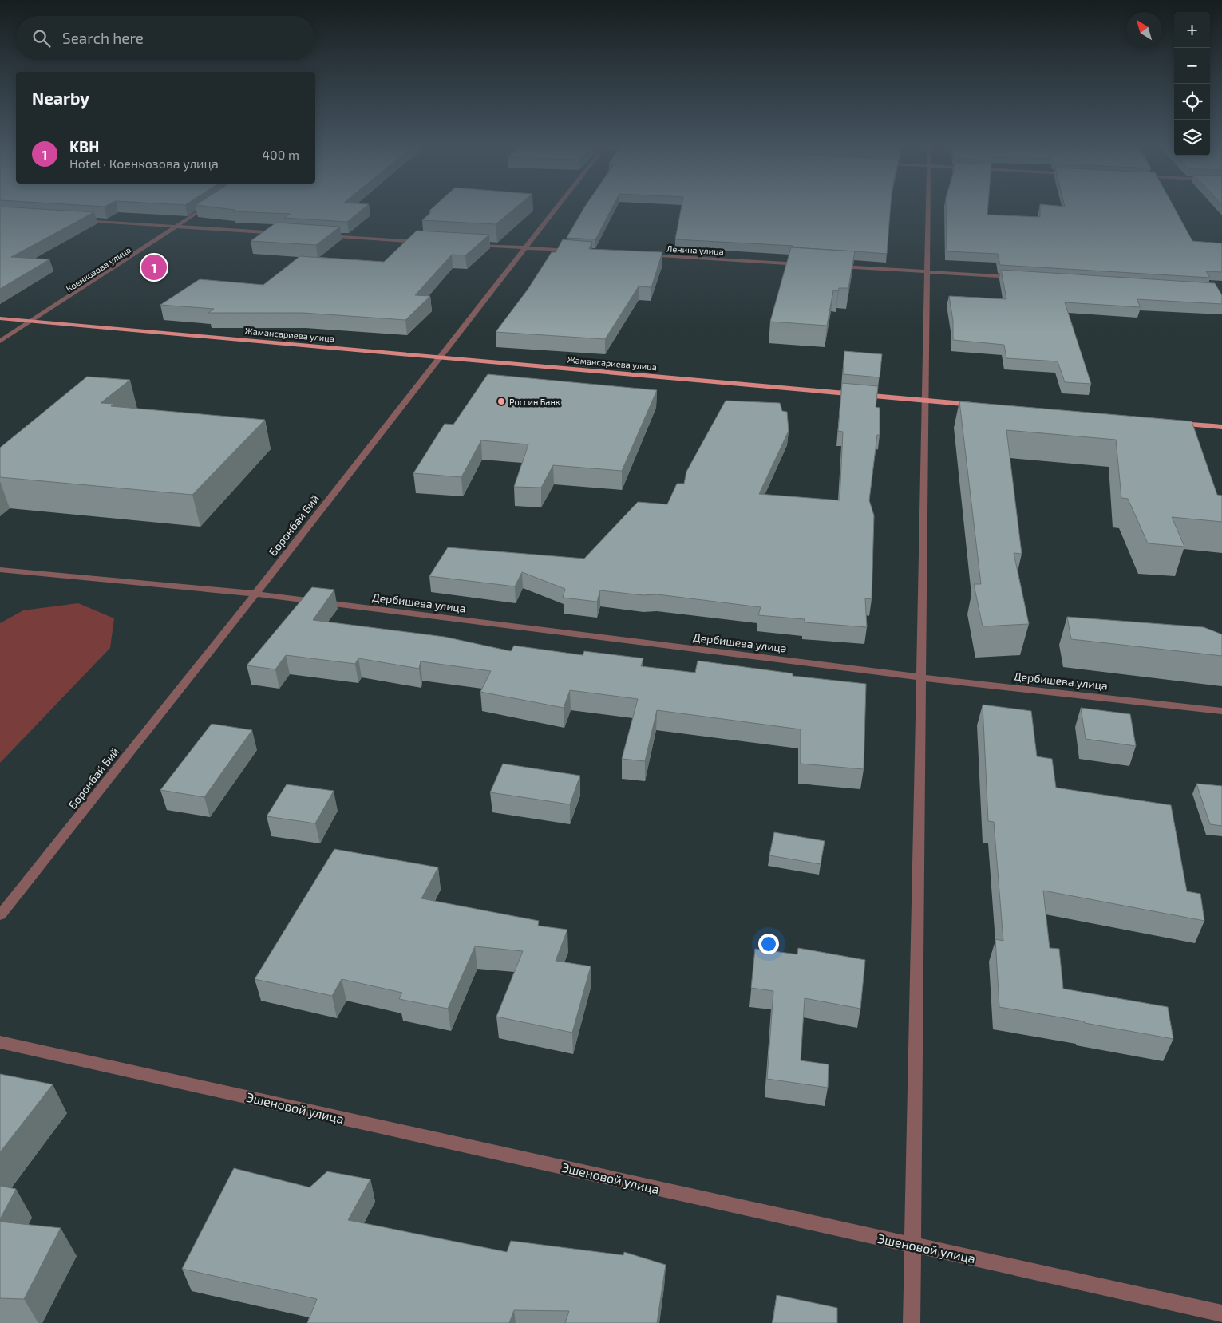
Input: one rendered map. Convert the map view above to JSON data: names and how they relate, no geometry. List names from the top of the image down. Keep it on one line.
{"streets":{"main road":["Жамансариева улица"],"street":["Ленина улица","Коенкозова улица","Боронбай Бий","Дербишева улица","Эшеновой улица"]},"crossings":[["Коенкозова улица","Жамансариева улица"],["Жамансариева улица","Боронбай Бий"],["Боронбай Бий","Дербишева улица"]],"places":["Россин Банк"],"north":"top left","page":{"map_buttons":["+","−"],"search":"Search here","heading":"Nearby","list":[{"mark":"1","name":"KBH","note":"Hotel · Коенкозова улица","value":"400 m"}],"pins":"1"}}
